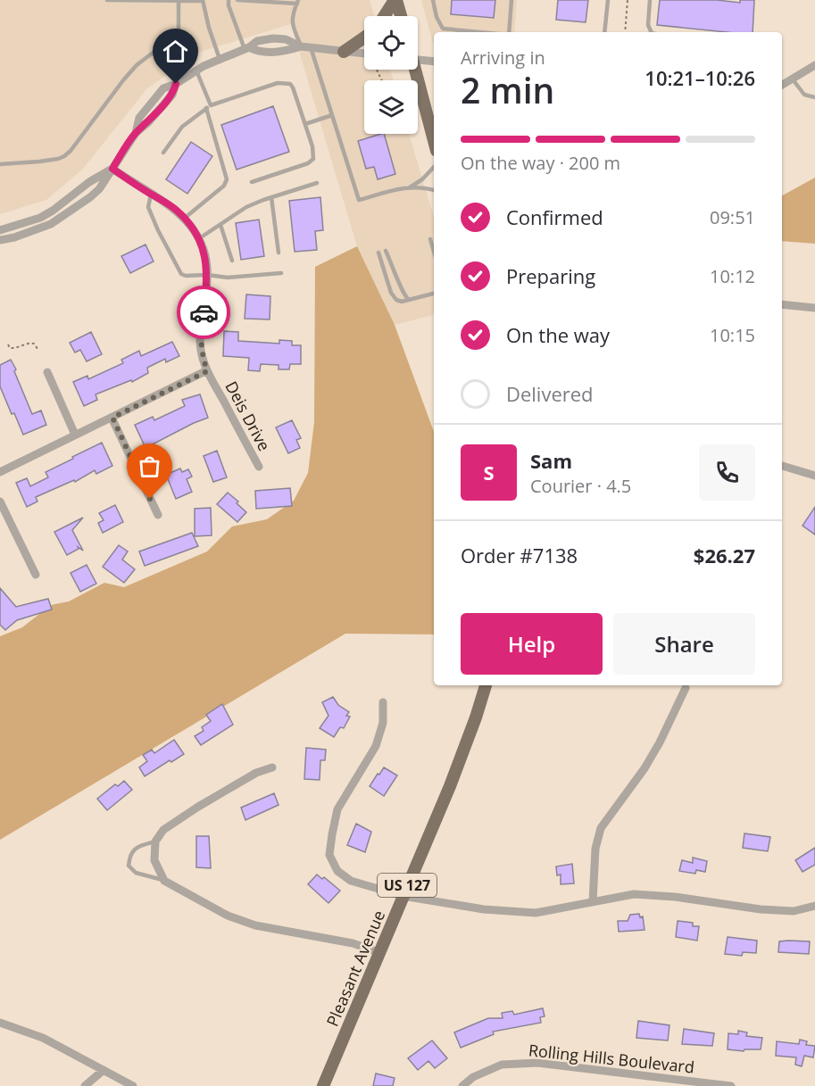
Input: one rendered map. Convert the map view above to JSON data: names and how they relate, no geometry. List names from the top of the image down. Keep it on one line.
{"streets":{"main road":["US 127","Pleasant Avenue"],"street":["Deis Drive","Rolling Hills Boulevard"]},"page":{"heading":["2 min","Arriving in","10:21–10:26"],"panel":["Sam","Courier · 4.5","Order #7138","$26.27"],"bar":"On the way · 200 m","list":[["Confirmed","09:51"],["Preparing","10:12"],["On the way","10:15"],"Delivered"],"round":"S","buttons":["Help","Share"]}}
